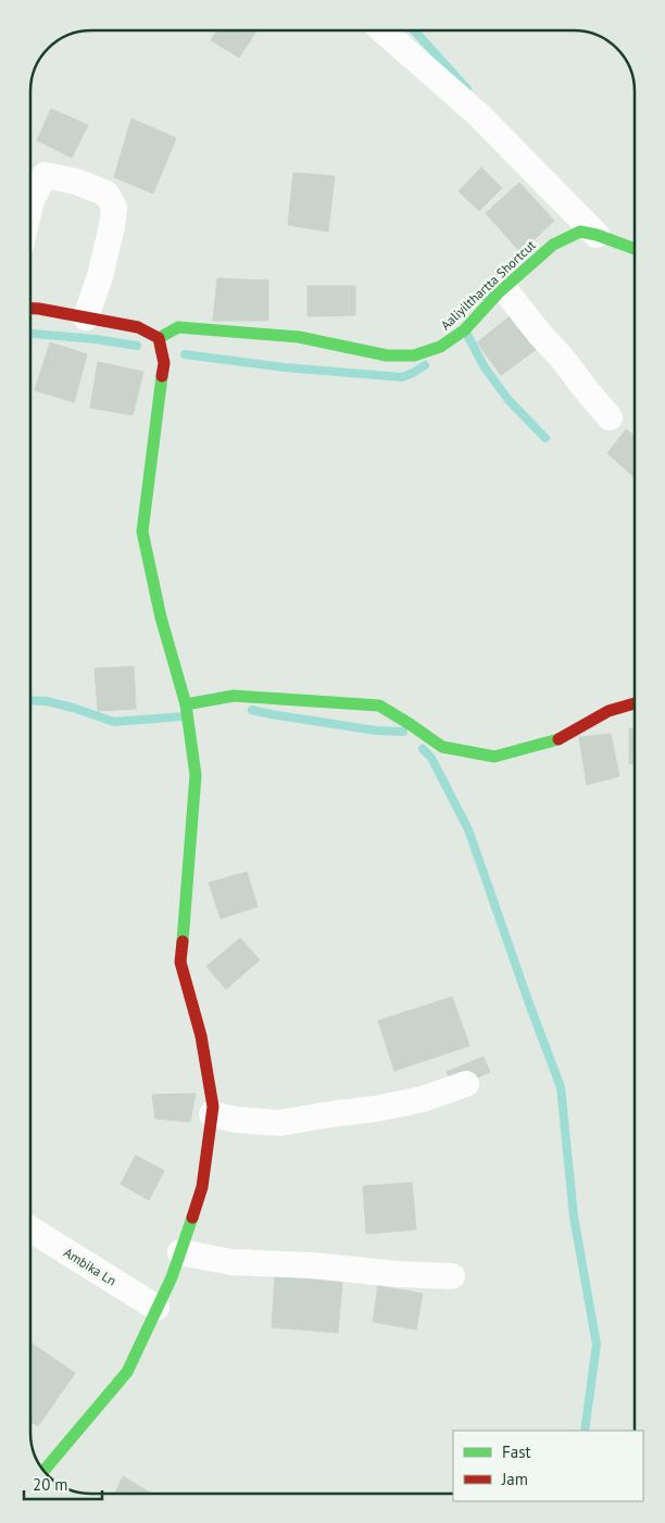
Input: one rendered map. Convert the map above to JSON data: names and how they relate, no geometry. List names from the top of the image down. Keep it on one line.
{"streets":{"main road":["Aaliyilthartta Shortcut"],"street":["Ambika Ln"]},"legend":["Fast","Jam"],"scale_bar":"20 m"}
